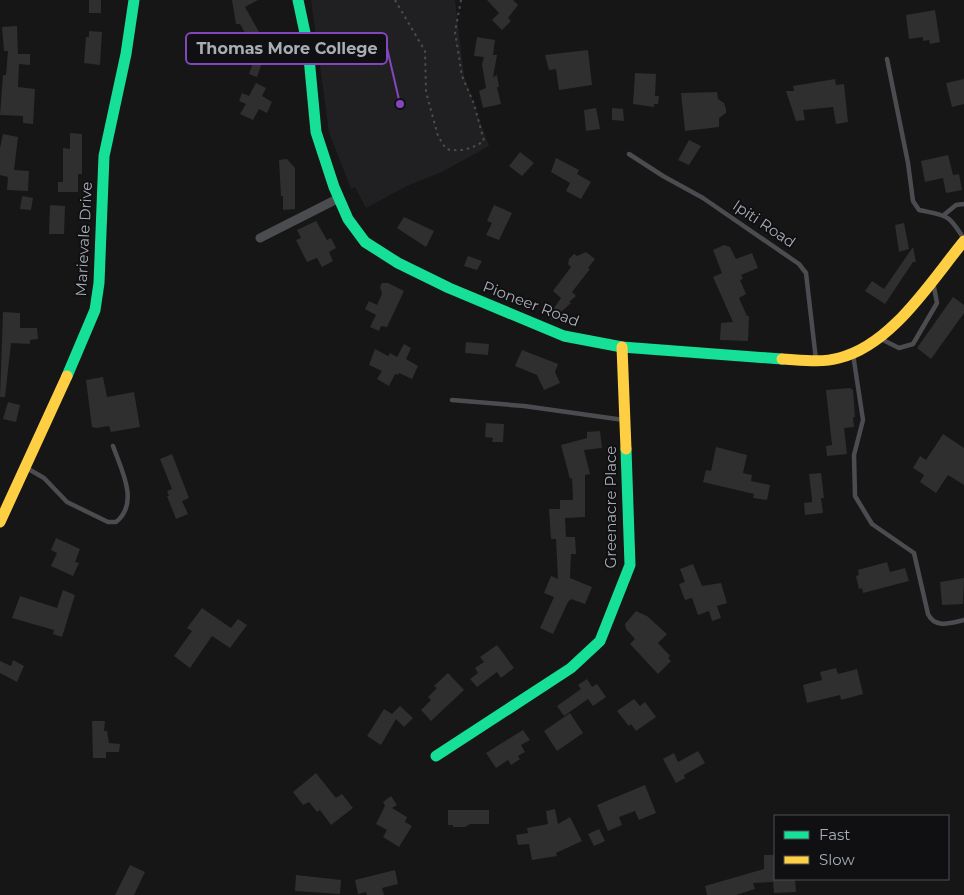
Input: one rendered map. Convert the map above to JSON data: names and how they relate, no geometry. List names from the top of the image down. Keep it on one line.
{"streets":{"street":["Marievale Drive","Pioneer Road","Greenacre Place"],"lane":["Ipiti Road"]},"crossings":[["Ipiti Road","Pioneer Road"],["Pioneer Road","Greenacre Place"]],"places":["Thomas More College"],"legend":["Fast","Slow"]}
